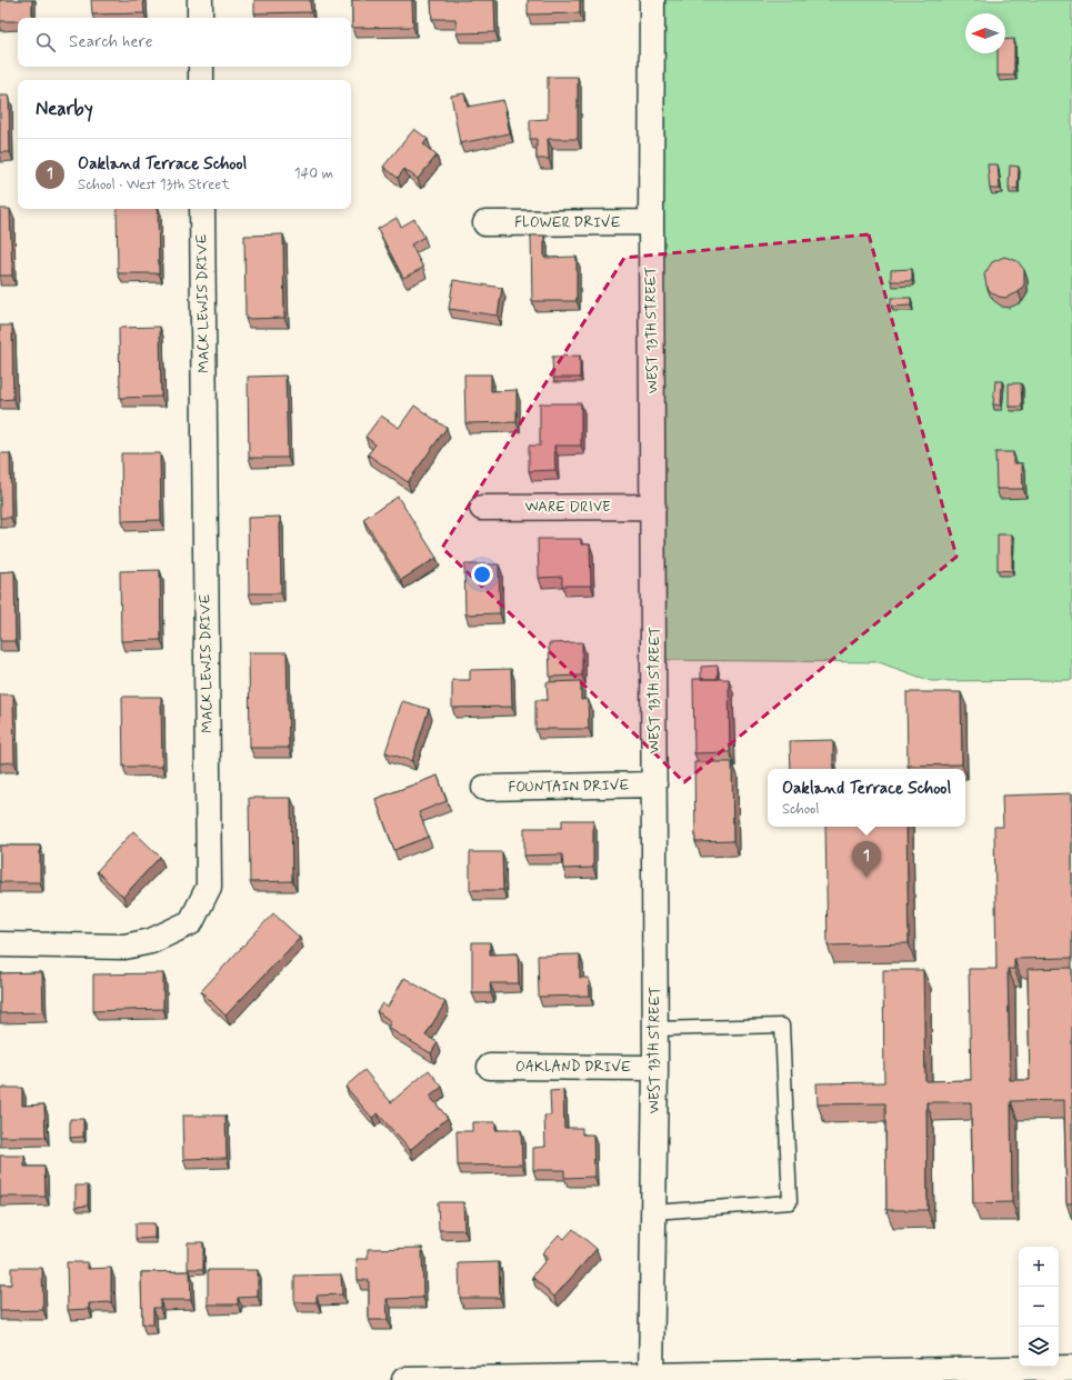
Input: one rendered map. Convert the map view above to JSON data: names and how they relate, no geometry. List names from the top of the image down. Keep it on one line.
{"streets":{"street":["FLOWER DRIVE","MACK LEWIS DRIVE","WEST 13TH STREET","WARE DRIVE","FOUNTAIN DRIVE","OAKLAND DRIVE"]},"crossings":[["FLOWER DRIVE","WEST 13TH STREET"],["WEST 13TH STREET","WARE DRIVE"],["WEST 13TH STREET","FOUNTAIN DRIVE"],["WEST 13TH STREET","OAKLAND DRIVE"]],"north":"left","page":{"search":"Search here","heading":"Nearby","list":[{"mark":"1","name":"Oakland Terrace School","note":"School · West 13th Street","value":"140 m"}],"popup":["Oakland Terrace School","School"],"pins":"1","map_buttons":["+","−"]}}
